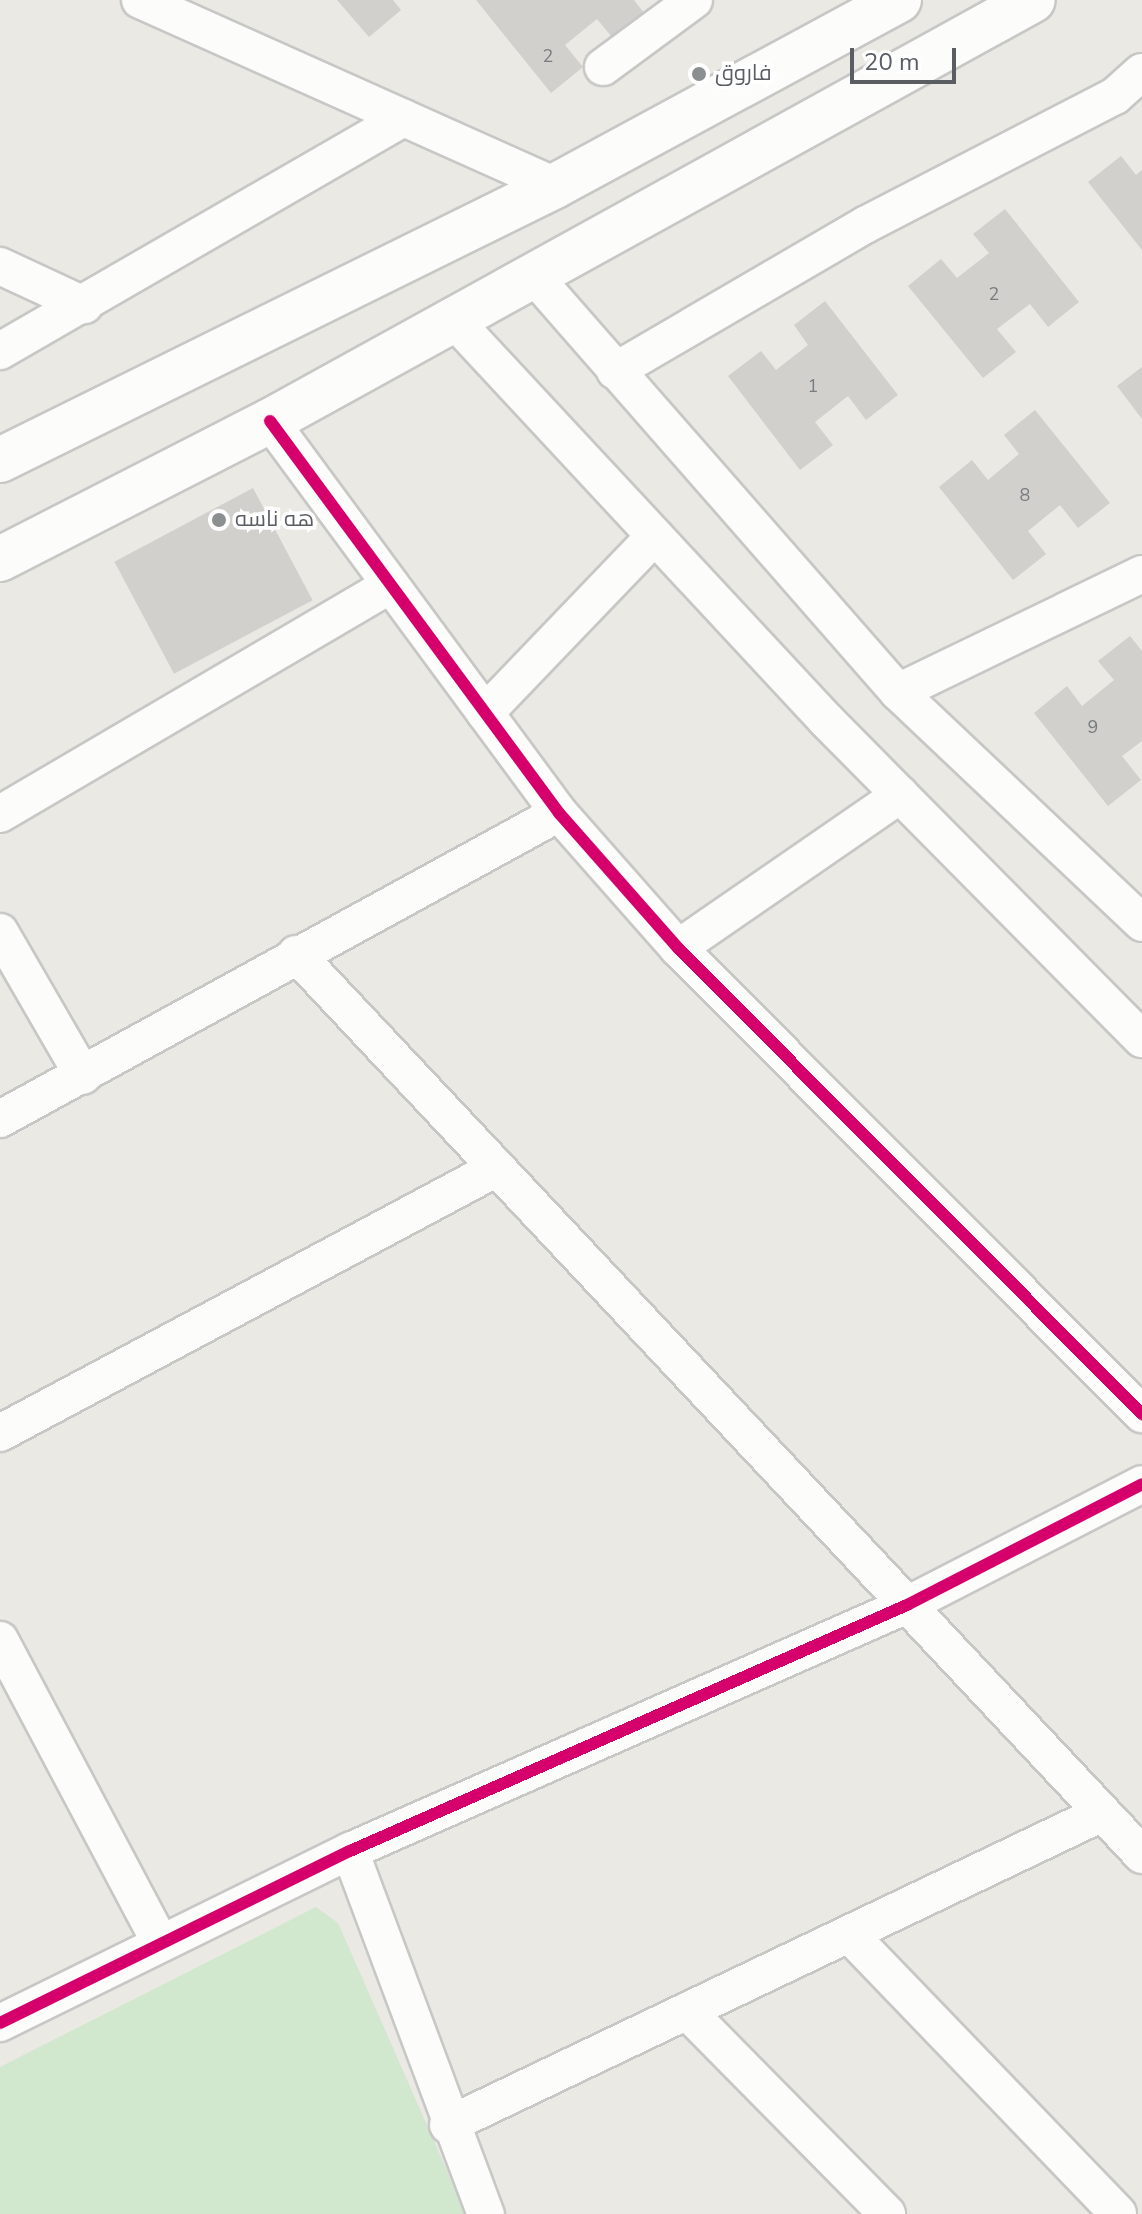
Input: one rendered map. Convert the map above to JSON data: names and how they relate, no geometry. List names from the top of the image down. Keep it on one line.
{"places":["فاروق","هه ناسه"],"house_numbers":["2","2","1","8","9"],"scale_bar":"20 m"}
